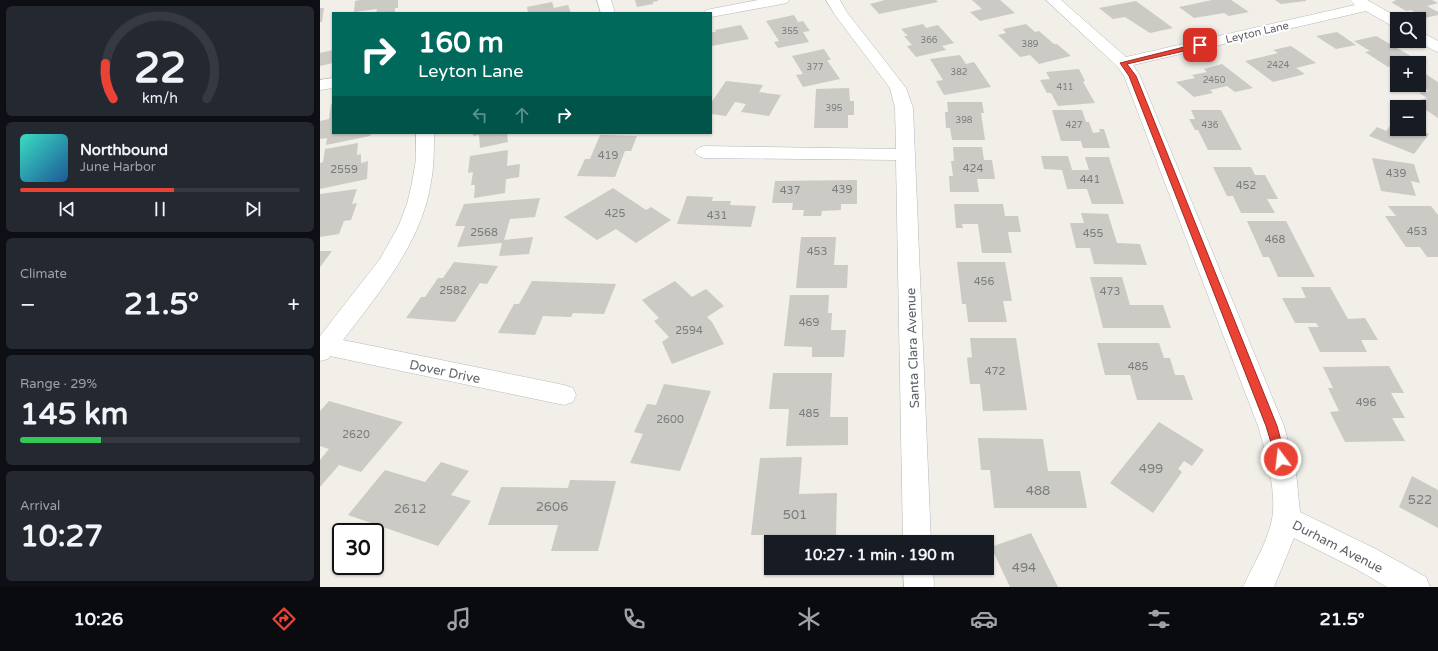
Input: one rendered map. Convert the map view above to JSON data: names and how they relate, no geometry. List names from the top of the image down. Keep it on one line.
{"streets":{"street":["Leyton Lane","Santa Clara Avenue","Dover Drive","Durham Avenue"]},"crossings":[["Leyton Lane","Durham Avenue"]],"house_numbers":["355","366","389","2424","377","382","2450","411","395","398","427","436","419","424","2559","439","441","452","439","437","425","431","453","2568","455","468","453","456","2582","473","469","2594","485","472","496","485","2600","2620","499","488","522","2606","2612","501","494"],"page":{"map_buttons":["+","−"],"turn":["160 m","Leyton Lane"],"song":["Northbound","June Harbor"],"tile":["Climate",["Range · 29%","145 km"],["Arrival","10:27"]],"heat":["−","21.5°","+"],"limit":"30","trip":"10:27 · 1 min · 190 m","tabs":["10:26","21.5°"],"gauge":["22","km/h"]}}
